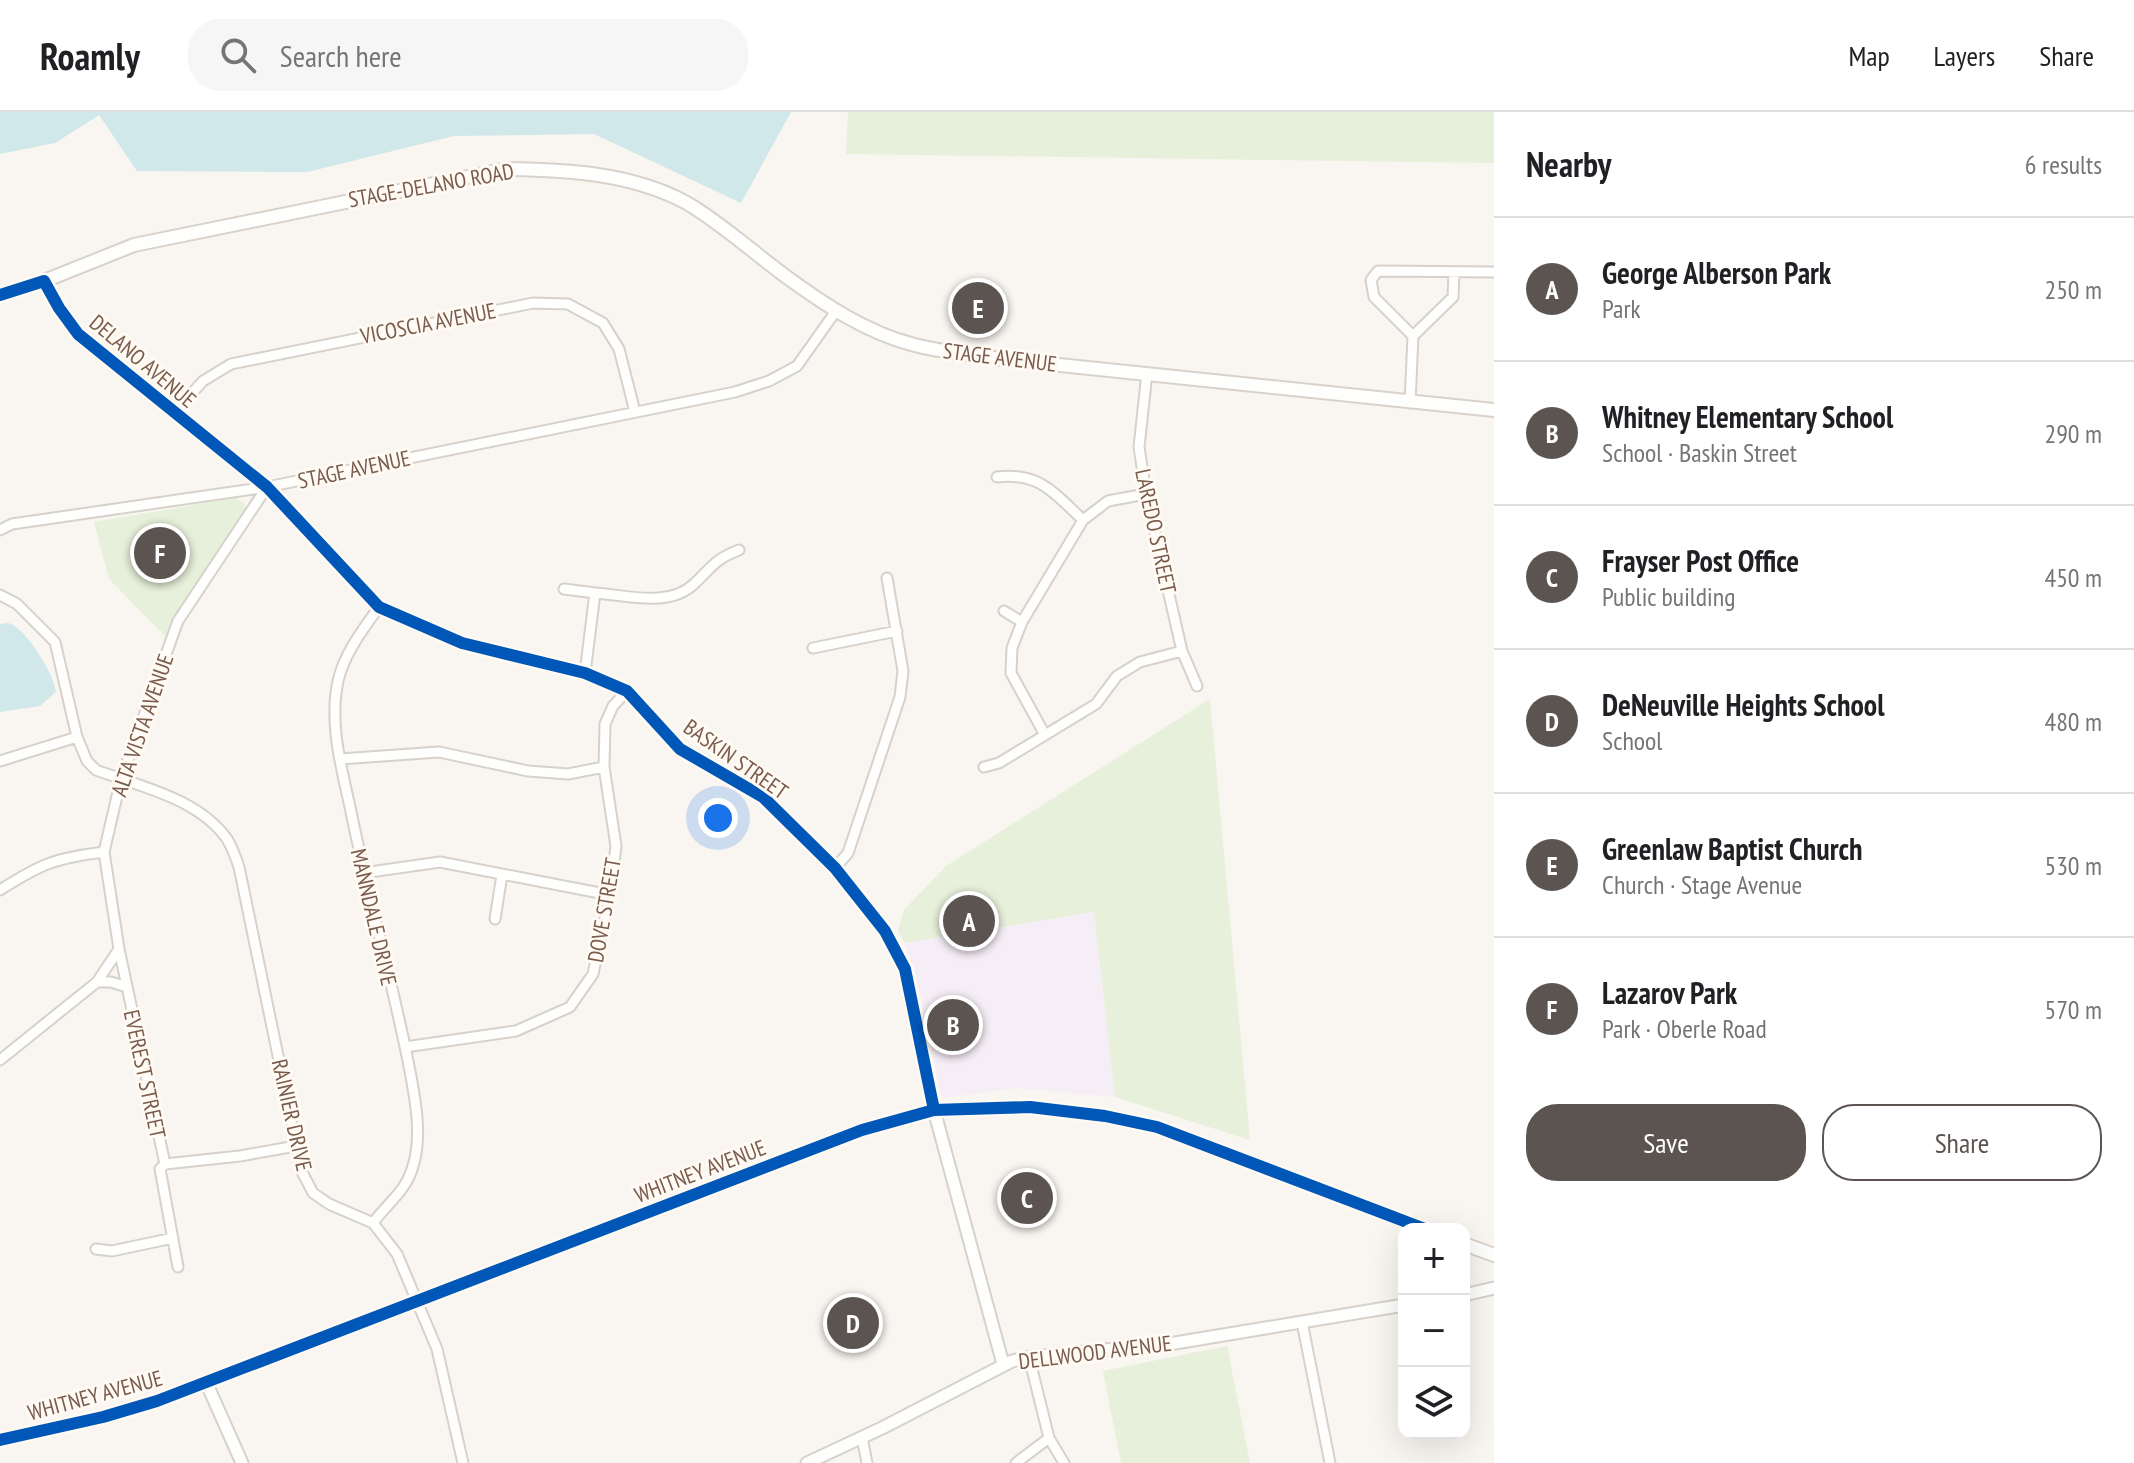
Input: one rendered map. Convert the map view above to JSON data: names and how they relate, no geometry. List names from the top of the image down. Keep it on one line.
{"streets":{"main road":["STAGE-DELANO ROAD","STAGE AVENUE","WHITNEY AVENUE"],"street":["VICOSCIA AVENUE","DELANO AVENUE","LAREDO STREET","ALTA VISTA AVENUE","BASKIN STREET","DOVE STREET","MANNDALE DRIVE","EVEREST STREET","RAINIER DRIVE","DELLWOOD AVENUE"]},"crossings":[["STAGE-DELANO ROAD","STAGE AVENUE"],["STAGE-DELANO ROAD","DELANO AVENUE"],["VICOSCIA AVENUE","STAGE AVENUE"],["VICOSCIA AVENUE","DELANO AVENUE"],["STAGE AVENUE","DELANO AVENUE"],["STAGE AVENUE","LAREDO STREET"],["STAGE AVENUE","ALTA VISTA AVENUE"],["STAGE AVENUE","BASKIN STREET"],["DELANO AVENUE","ALTA VISTA AVENUE"],["DELANO AVENUE","BASKIN STREET"],["ALTA VISTA AVENUE","BASKIN STREET"],["ALTA VISTA AVENUE","EVEREST STREET"],["ALTA VISTA AVENUE","RAINIER DRIVE"],["BASKIN STREET","DOVE STREET"],["BASKIN STREET","MANNDALE DRIVE"],["BASKIN STREET","WHITNEY AVENUE"],["BASKIN STREET","DELLWOOD AVENUE"],["DOVE STREET","MANNDALE DRIVE"],["MANNDALE DRIVE","RAINIER DRIVE"],["EVEREST STREET","RAINIER DRIVE"],["RAINIER DRIVE","WHITNEY AVENUE"]],"page":{"header":"Roamly","search":"Search here","nav":["Map","Layers","Share"],"heading":["Nearby","6 results"],"list":[{"mark":"A","name":"George Alberson Park","note":"Park","value":"250 m"},{"mark":"B","name":"Whitney Elementary School","note":"School · Baskin Street","value":"290 m"},{"mark":"C","name":"Frayser Post Office","note":"Public building","value":"450 m"},{"mark":"D","name":"DeNeuville Heights School","note":"School","value":"480 m"},{"mark":"E","name":"Greenlaw Baptist Church","note":"Church · Stage Avenue","value":"530 m"},{"mark":"F","name":"Lazarov Park","note":"Park · Oberle Road","value":"570 m"}],"pins":["E","F","A","B","C","D"],"buttons":["Save","Share"],"map_buttons":["+","−"]}}
